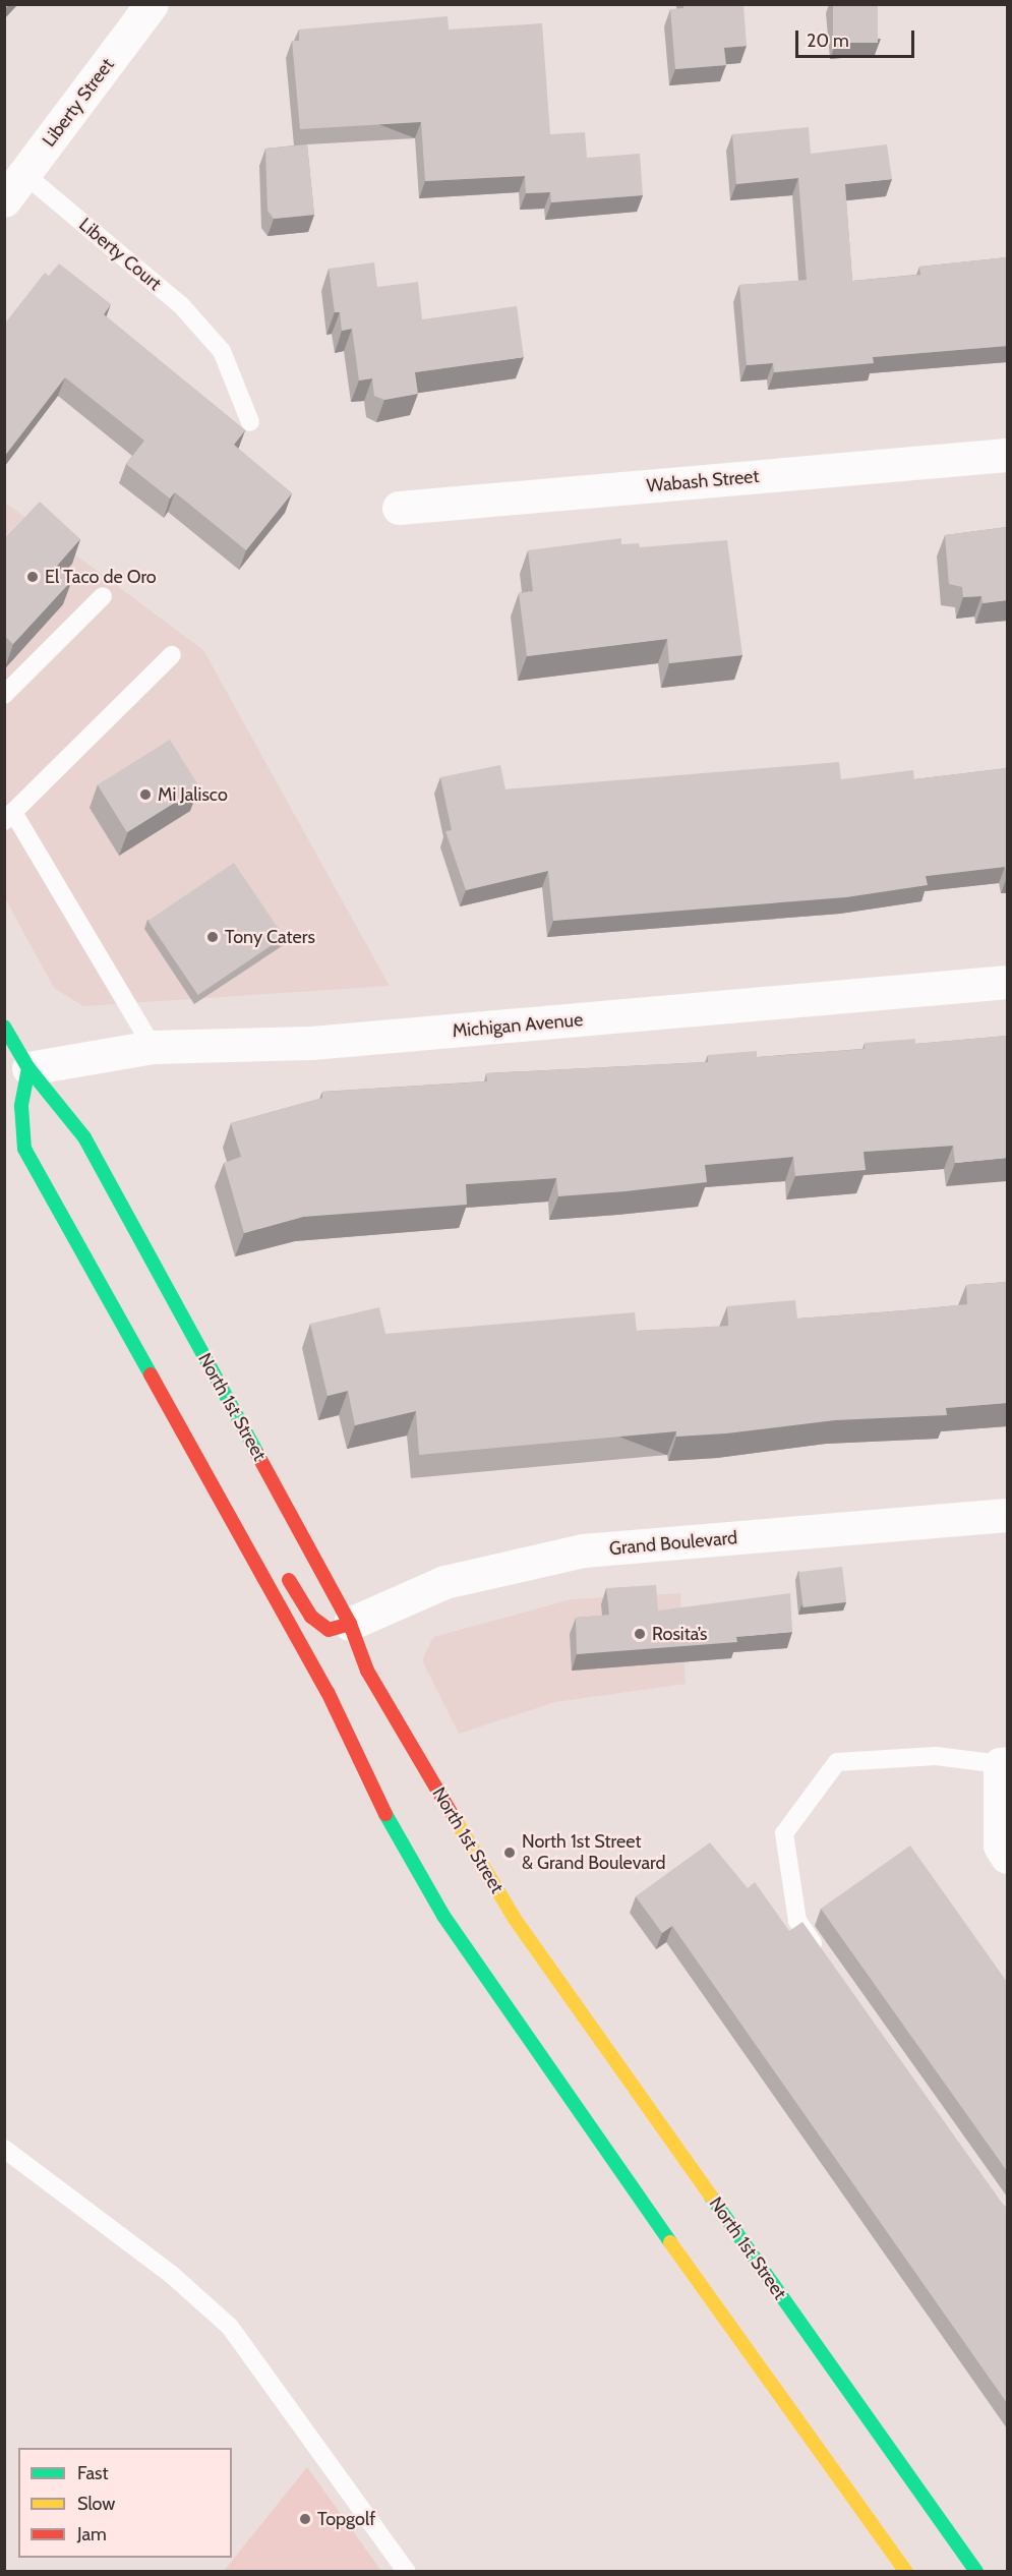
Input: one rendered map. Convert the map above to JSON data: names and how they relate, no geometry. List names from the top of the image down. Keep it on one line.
{"streets":{"main road":["North 1st Street"],"street":["Liberty Street","Wabash Street","Michigan Avenue","Grand Boulevard"],"lane":["Liberty Court"]},"crossings":[["Liberty Street","Liberty Court"],["Michigan Avenue","North 1st Street"],["North 1st Street","Grand Boulevard"]],"places":["El Taco de Oro","Mi Jalisco","Tony Caters","Rosita’s","North 1st Street & Grand Boulevard","Topgolf"],"legend":["Fast","Slow","Jam"],"scale_bar":"20 m"}
